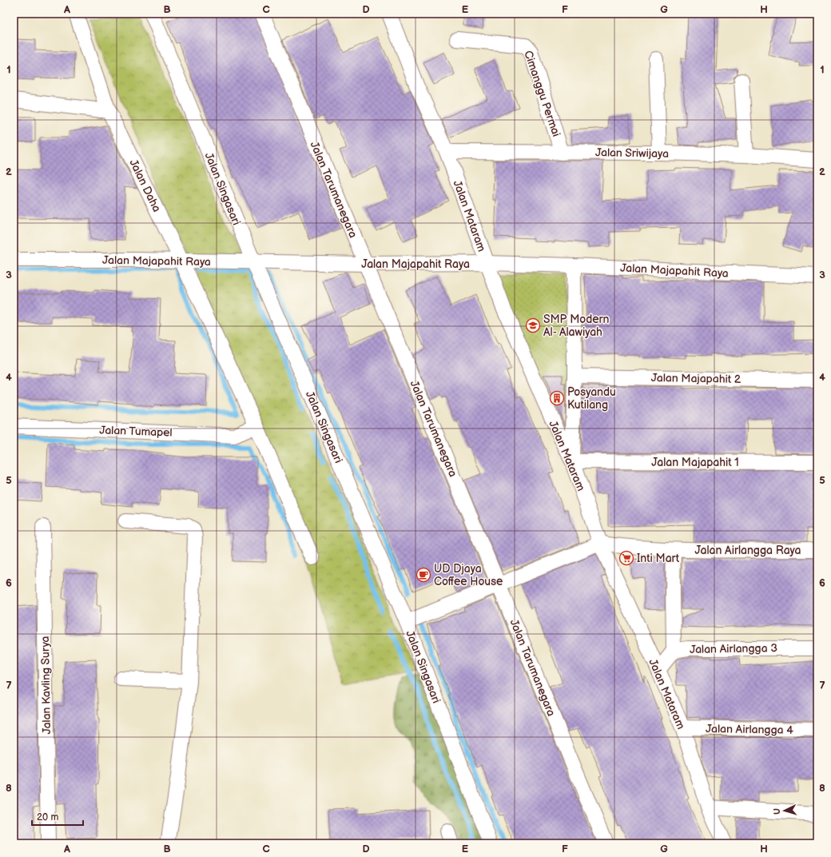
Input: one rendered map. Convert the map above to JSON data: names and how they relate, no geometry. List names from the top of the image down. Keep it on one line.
{"streets":{"street":["Cimanggu Permai","Jalan Sriwijaya","Jalan Daha","Jalan Singasari","Jalan Tarumanegara","Jalan Mataram","Jalan Majapahit Raya","Jalan Majapahit 2","Jalan Tumapel","Jalan Majapahit 1","Jalan Airlangga Raya","Jalan Airlangga 3","Jalan Kavling Surya","Jalan Airlangga 4"]},"crossings":[["Cimanggu Permai","Jalan Sriwijaya"],["Jalan Sriwijaya","Jalan Mataram"],["Jalan Daha","Jalan Majapahit Raya"],["Jalan Singasari","Jalan Majapahit Raya"],["Jalan Singasari","Jalan Airlangga Raya"],["Jalan Tarumanegara","Jalan Majapahit Raya"],["Jalan Tarumanegara","Jalan Airlangga Raya"],["Jalan Mataram","Jalan Majapahit Raya"],["Jalan Mataram","Jalan Majapahit 1"],["Jalan Mataram","Jalan Airlangga Raya"],["Jalan Mataram","Jalan Airlangga 3"],["Jalan Mataram","Jalan Airlangga 4"]],"places":{"school or university":["SMP Modern Al- Alawiyah"],"building":["Posyandu Kutilang"],"supermarket":["Inti Mart"],"cafe":["UD Djaya Coffee House"]},"scale_bar":"20 m","north":"left","grid":{"columns":["A","B","C","D","E","F","G","H"],"rows":["1","2","3","4","5","6","7","8"]}}
